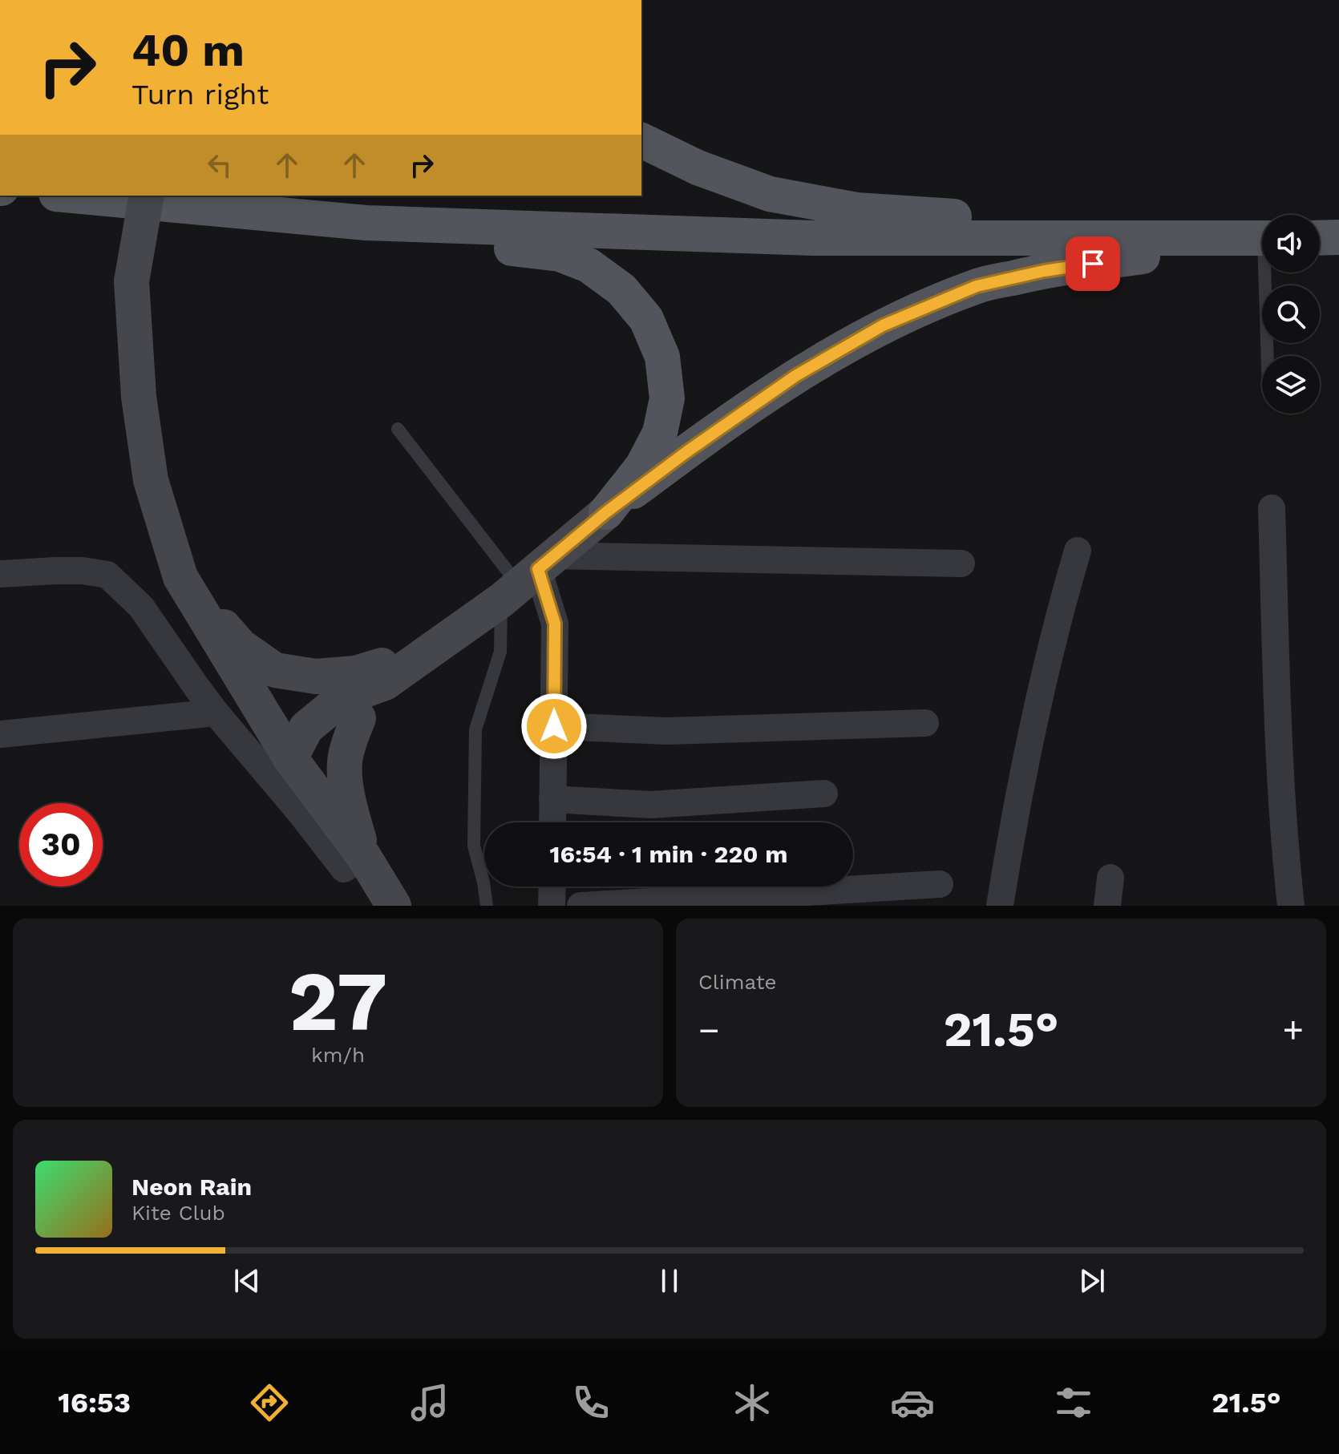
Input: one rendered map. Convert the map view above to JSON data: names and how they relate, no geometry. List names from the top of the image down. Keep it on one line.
{"page":{"turn":["40 m","Turn right"],"limit":"30","trip":"16:54 · 1 min · 220 m","tile":[["27","km/h"],"Climate"],"heat":["−","21.5°","+"],"song":["Neon Rain","Kite Club"],"tabs":["16:53","21.5°"]}}
